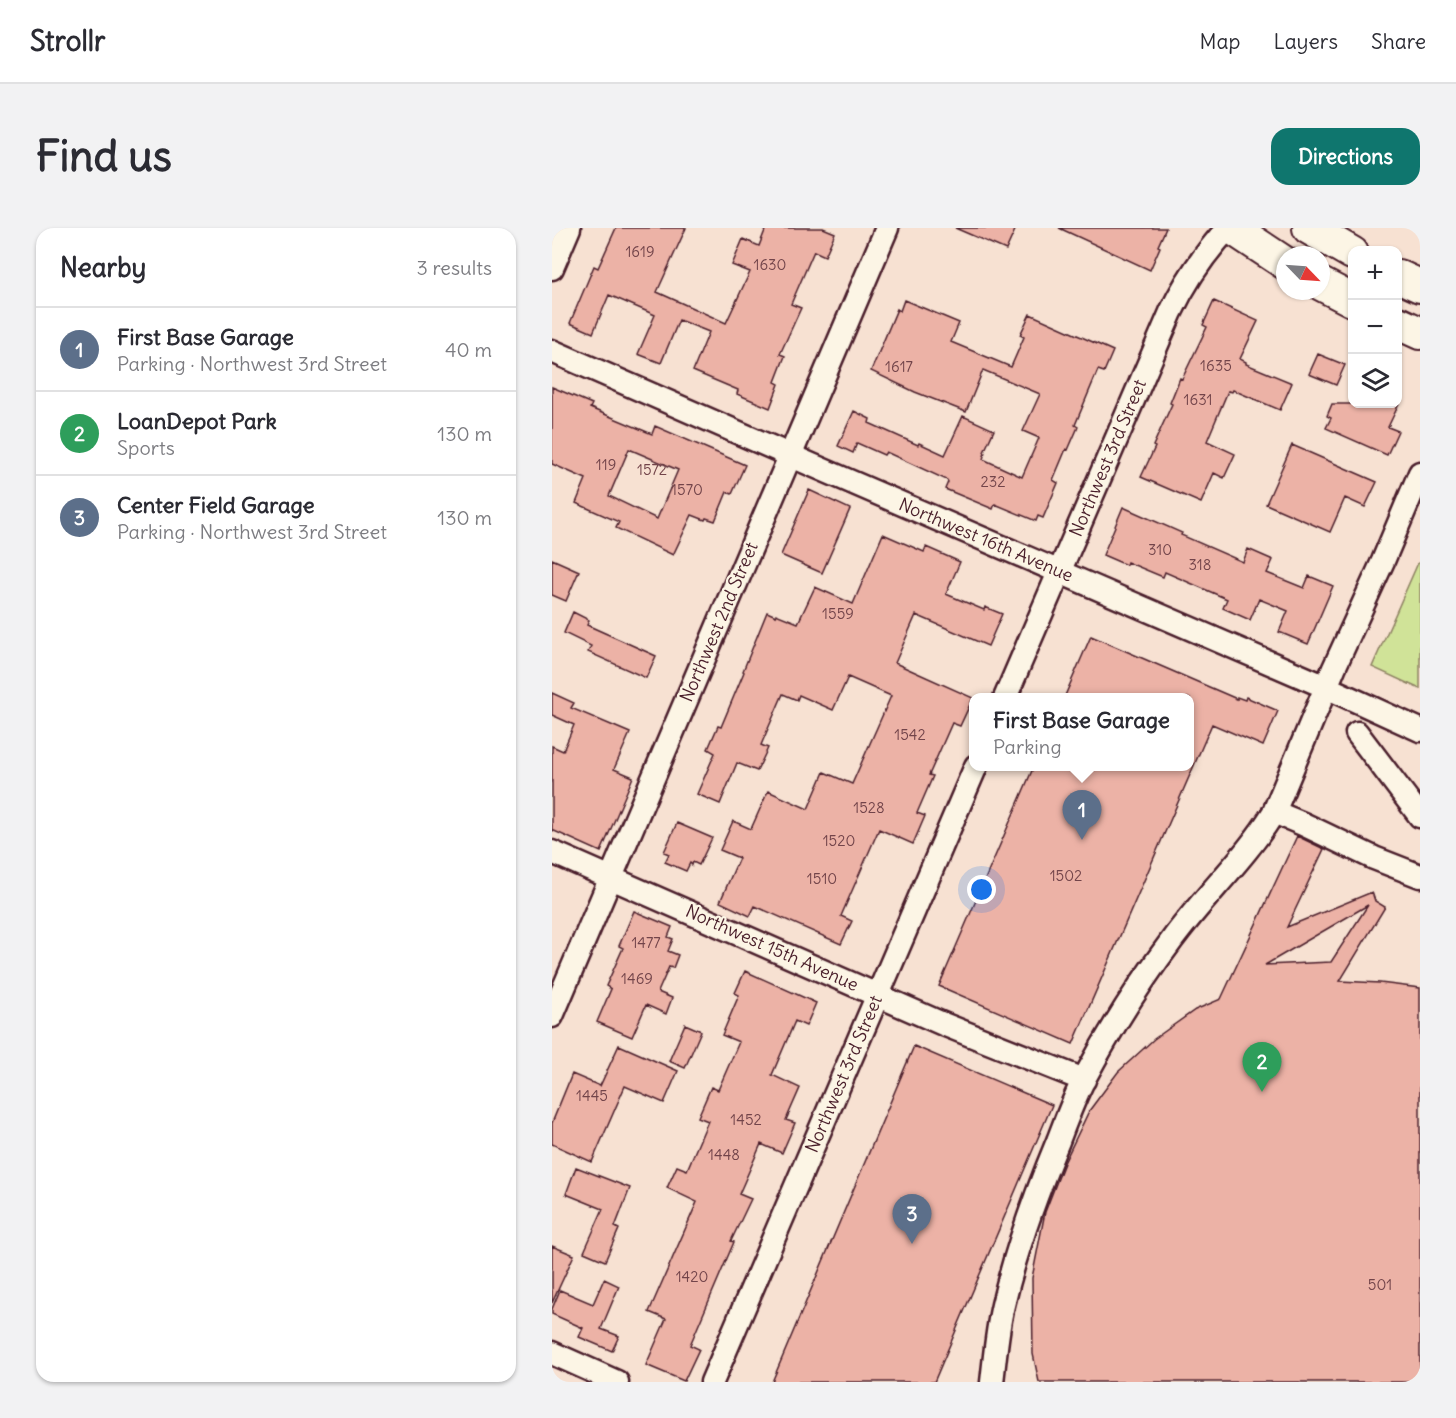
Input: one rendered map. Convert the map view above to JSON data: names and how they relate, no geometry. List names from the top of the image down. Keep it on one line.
{"streets":{"street":["Northwest 3rd Street","Northwest 16th Avenue","Northwest 2nd Street","Northwest 15th Avenue"]},"crossings":[["Northwest 3rd Street","Northwest 16th Avenue"],["Northwest 3rd Street","Northwest 15th Avenue"],["Northwest 16th Avenue","Northwest 2nd Street"],["Northwest 2nd Street","Northwest 15th Avenue"]],"house_numbers":["1619","1630","1635","1617","1631","119","1572","232","1570","310","318","1559","1542","1528","1520","1502","1510","1477","1469","1445","1452","1448","1420","501"],"north":"bottom right","page":{"header":"Strollr","nav":["Map","Layers","Share"],"buttons":"Directions","title":"Find us","heading":["Nearby","3 results"],"map_buttons":["+","−"],"list":[{"mark":"1","name":"First Base Garage","note":"Parking · Northwest 3rd Street","value":"40 m"},{"mark":"2","name":"LoanDepot Park","note":"Sports","value":"130 m"},{"mark":"3","name":"Center Field Garage","note":"Parking · Northwest 3rd Street","value":"130 m"}],"popup":["First Base Garage","Parking"],"pins":["1","2","3"]}}
